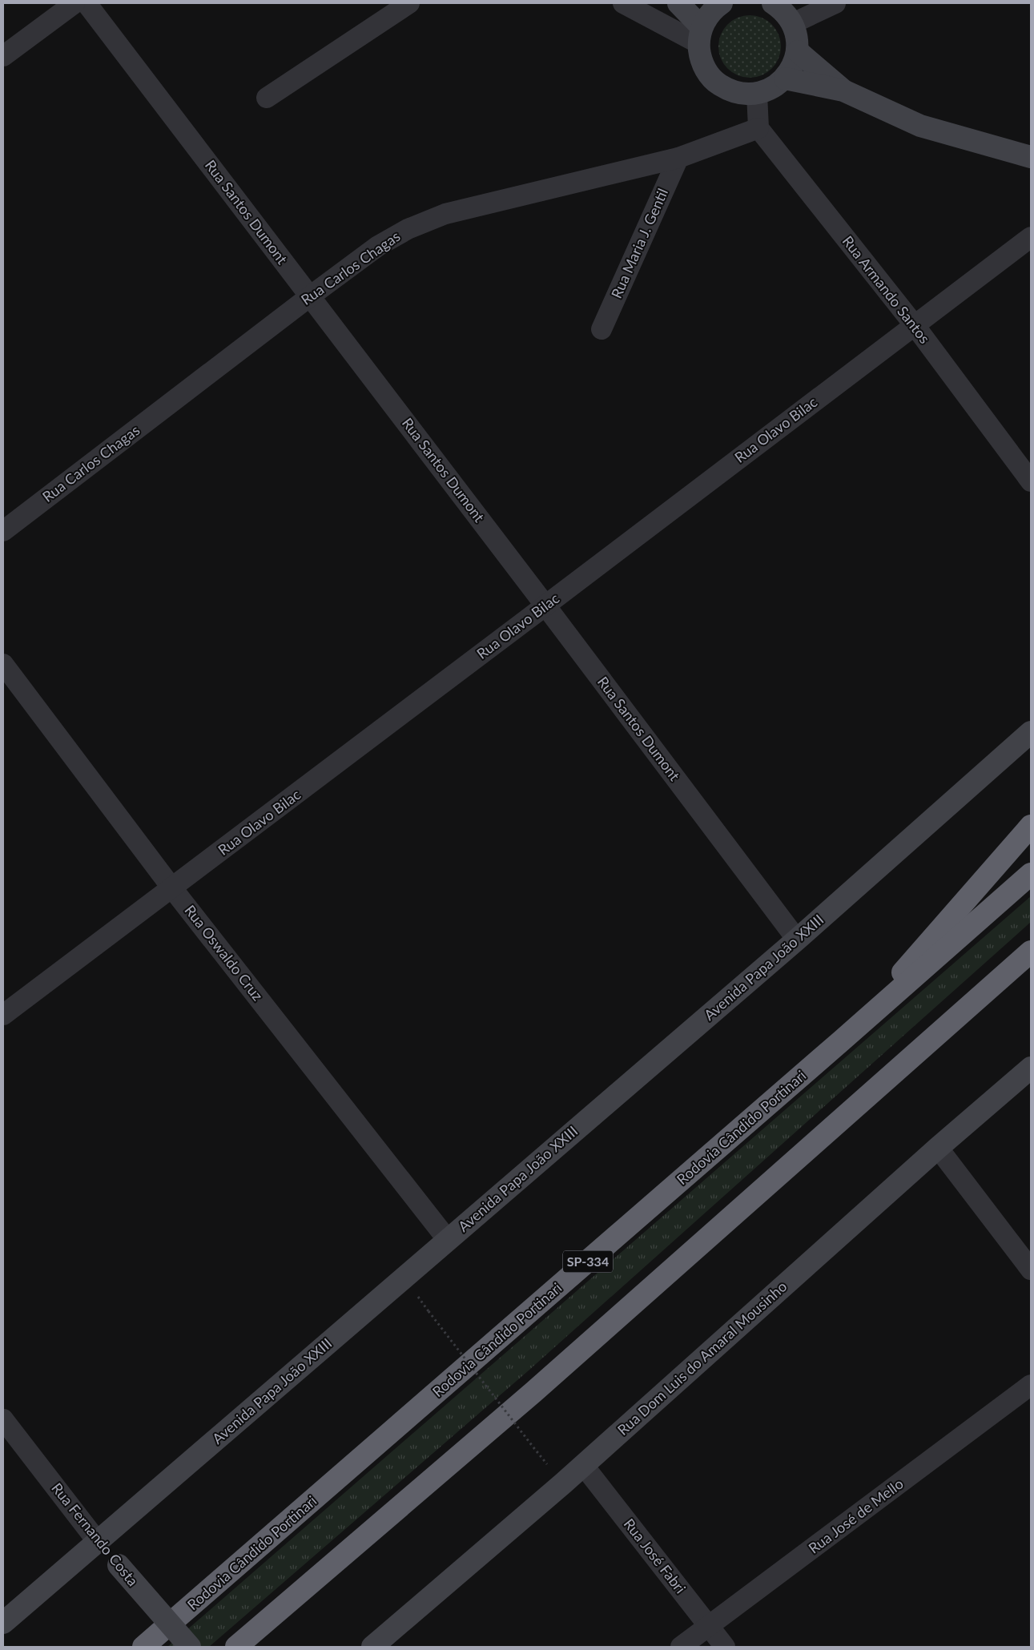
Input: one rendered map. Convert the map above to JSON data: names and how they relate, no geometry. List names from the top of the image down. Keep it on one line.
{"streets":{"highway":["Rodovia Cândido Portinari","SP-334"],"main road":["Avenida Papa João XXIII","Rua Dom Luis do Amaral Mousinho","Rua Fernando Costa"],"street":["Rua Santos Dumont","Rua Maria J. Gentil","Rua Carlos Chagas","Rua Armando Santos","Rua Olavo Bilac","Rua Oswaldo Cruz","Rua José de Mello","Rua José Fabri"]},"crossings":[["Rua Santos Dumont","Rua Carlos Chagas"],["Rua Santos Dumont","Rua Olavo Bilac"],["Rua Santos Dumont","Avenida Papa João XXIII"],["Rua Maria J. Gentil","Rua Carlos Chagas"],["Rua Carlos Chagas","Rua Armando Santos"],["Rua Armando Santos","Rua Olavo Bilac"],["Rua Olavo Bilac","Rua Oswaldo Cruz"],["Rua Oswaldo Cruz","Avenida Papa João XXIII"],["Avenida Papa João XXIII","Rua Fernando Costa"],["Rua Dom Luis do Amaral Mousinho","Rua José Fabri"],["Rua José de Mello","Rua José Fabri"]]}
